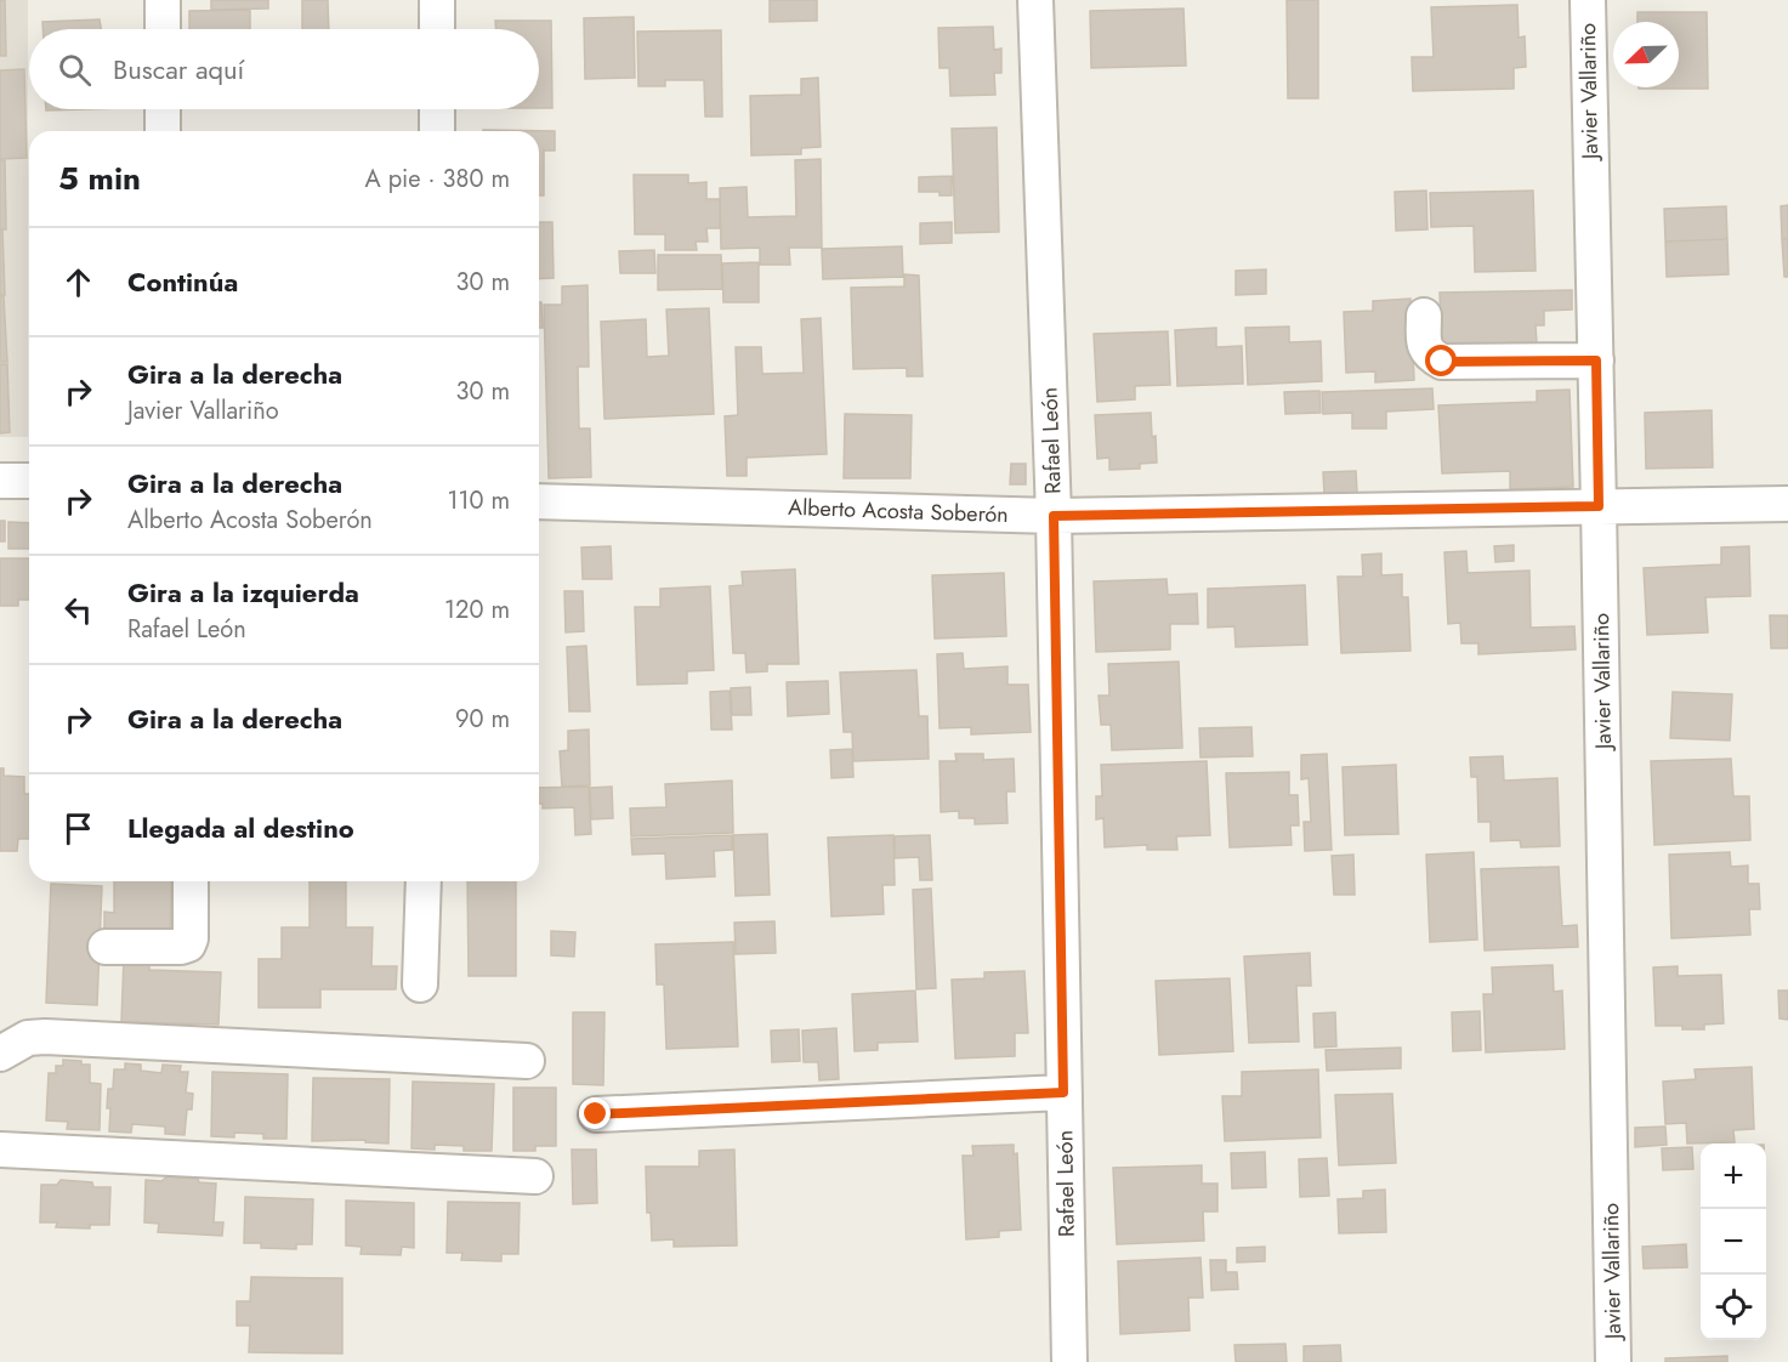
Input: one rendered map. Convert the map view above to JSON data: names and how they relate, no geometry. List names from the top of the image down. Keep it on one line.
{"streets":{"street":["Javier Vallariño","Rafael León","Alberto Acosta Soberón"]},"crossings":[["Javier Vallariño","Alberto Acosta Soberón"],["Rafael León","Alberto Acosta Soberón"]],"north":"bottom left","page":{"search":"Buscar aquí","heading":["5 min","A pie · 380 m"],"list":[["Continúa","30 m"],["Gira a la derecha","Javier Vallariño","30 m"],["Gira a la derecha","Alberto Acosta Soberón","110 m"],["Gira a la izquierda","Rafael León","120 m"],["Gira a la derecha","90 m"],"Llegada al destino"],"map_buttons":["+","−"]}}
